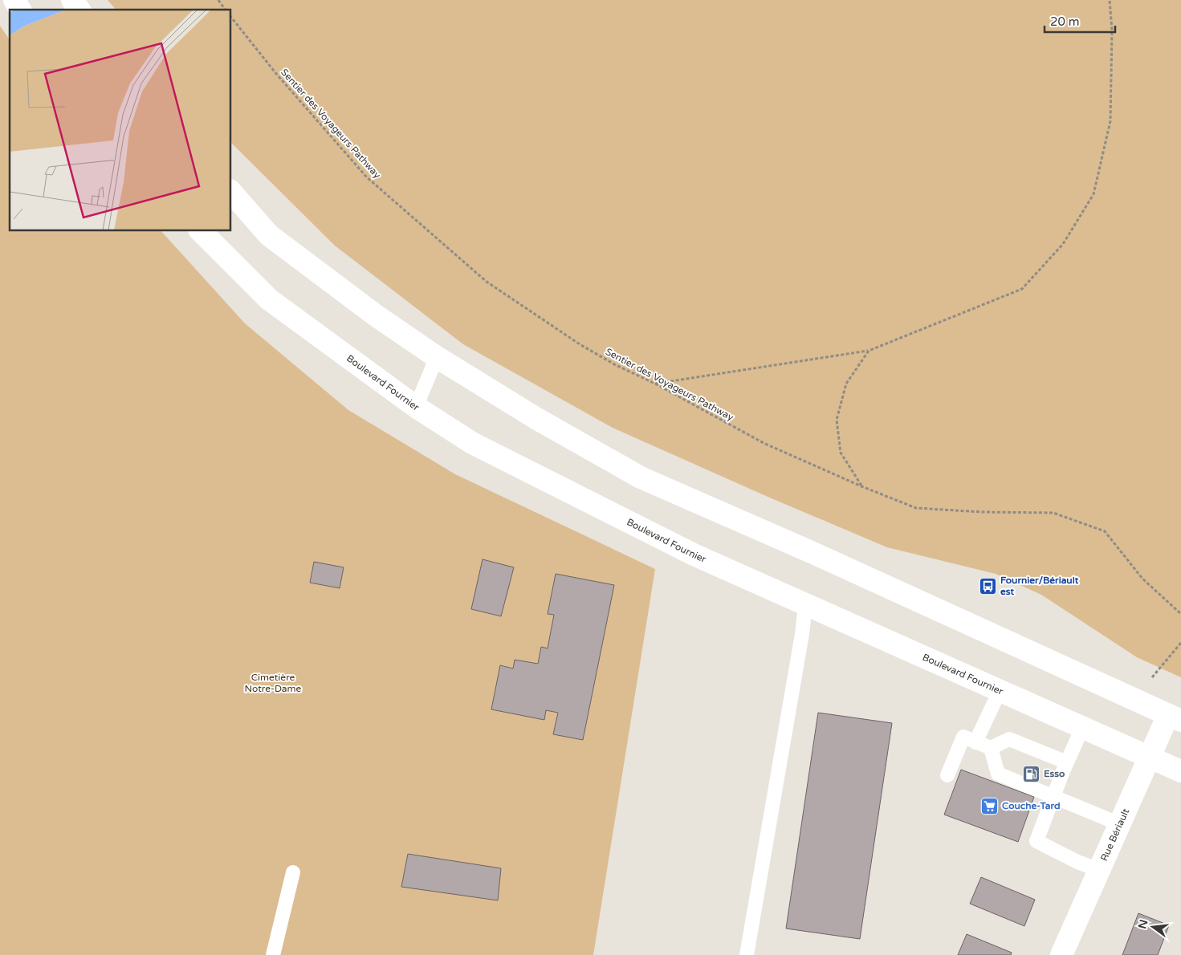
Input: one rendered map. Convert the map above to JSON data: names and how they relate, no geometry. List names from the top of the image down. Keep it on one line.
{"streets":{"main road":["Boulevard Fournier","Rue Bériault"],"path":["Sentier des Voyageurs Pathway"]},"crossings":[["Boulevard Fournier","Rue Bériault"]],"parks":["Cimetière Notre-Dame"],"places":{"bus stop":["Fournier/Bériault est"],"fuel station":["Esso"],"supermarket":["Couche-Tard"]},"scale_bar":"20 m","north":"left"}
